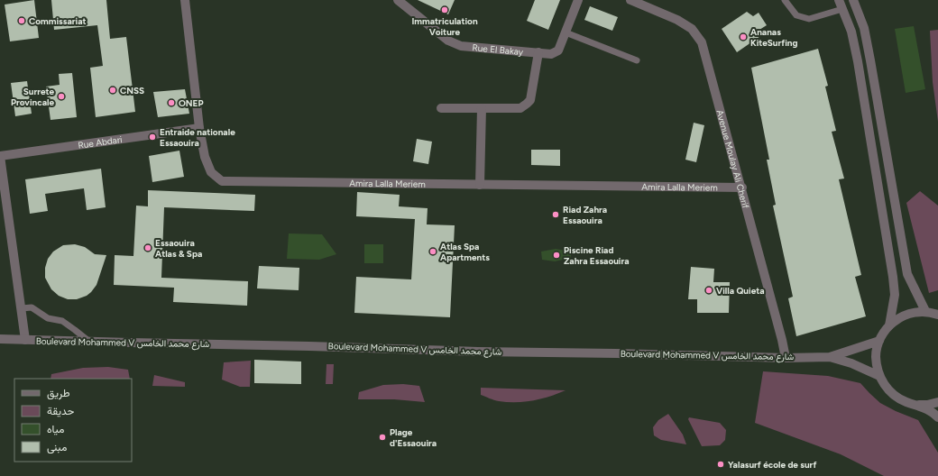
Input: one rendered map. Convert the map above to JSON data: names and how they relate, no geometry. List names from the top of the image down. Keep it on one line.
{"streets":{"street":["Rue El Bakay","Rue Abdari","Avenue Moulay Ali Cherif","Amira Lalla Meriem","Boulevard Mohammed V شارع محمد الخامس"]},"crossings":[["Rue Abdari","Amira Lalla Meriem"],["Avenue Moulay Ali Cherif","Amira Lalla Meriem"],["Avenue Moulay Ali Cherif","Boulevard Mohammed V شارع محمد الخامس"]],"places":["Immatriculation Voiture","Commissariat","Ananas KiteSurfing","CNSS","Surrete Provincale","ONEP","Entraide nationale Essaouira","Riad Zahra Essaouira","Essaouira Atlas & Spa","Atlas Spa Apartments","Piscine Riad Zahra Essaouira","Villa Quieta","Plage d'Essaouira","Yalasurf école de surf"],"legend":["طريق","حديقة","مياه","مبنى"]}
